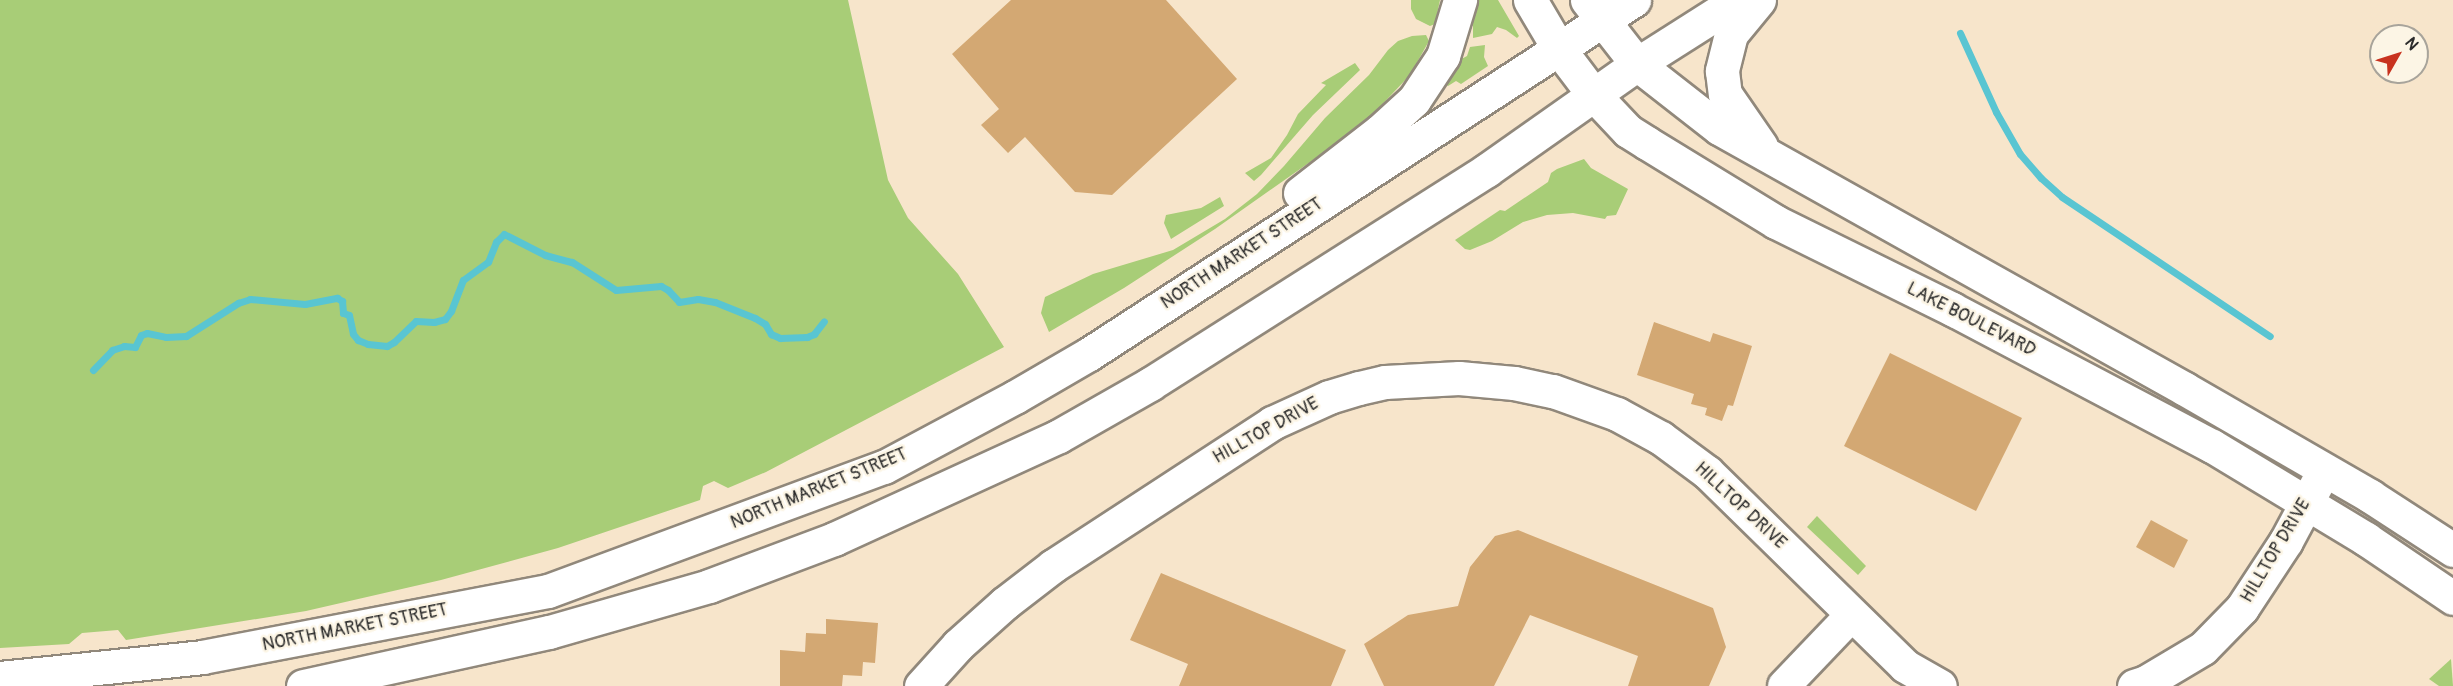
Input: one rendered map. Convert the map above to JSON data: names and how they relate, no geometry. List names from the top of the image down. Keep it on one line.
{"streets":{"main road":["NORTH MARKET STREET","LAKE BOULEVARD","HILLTOP DRIVE"]},"crossings":[["NORTH MARKET STREET","LAKE BOULEVARD"],["LAKE BOULEVARD","HILLTOP DRIVE"]],"north":"top right"}
